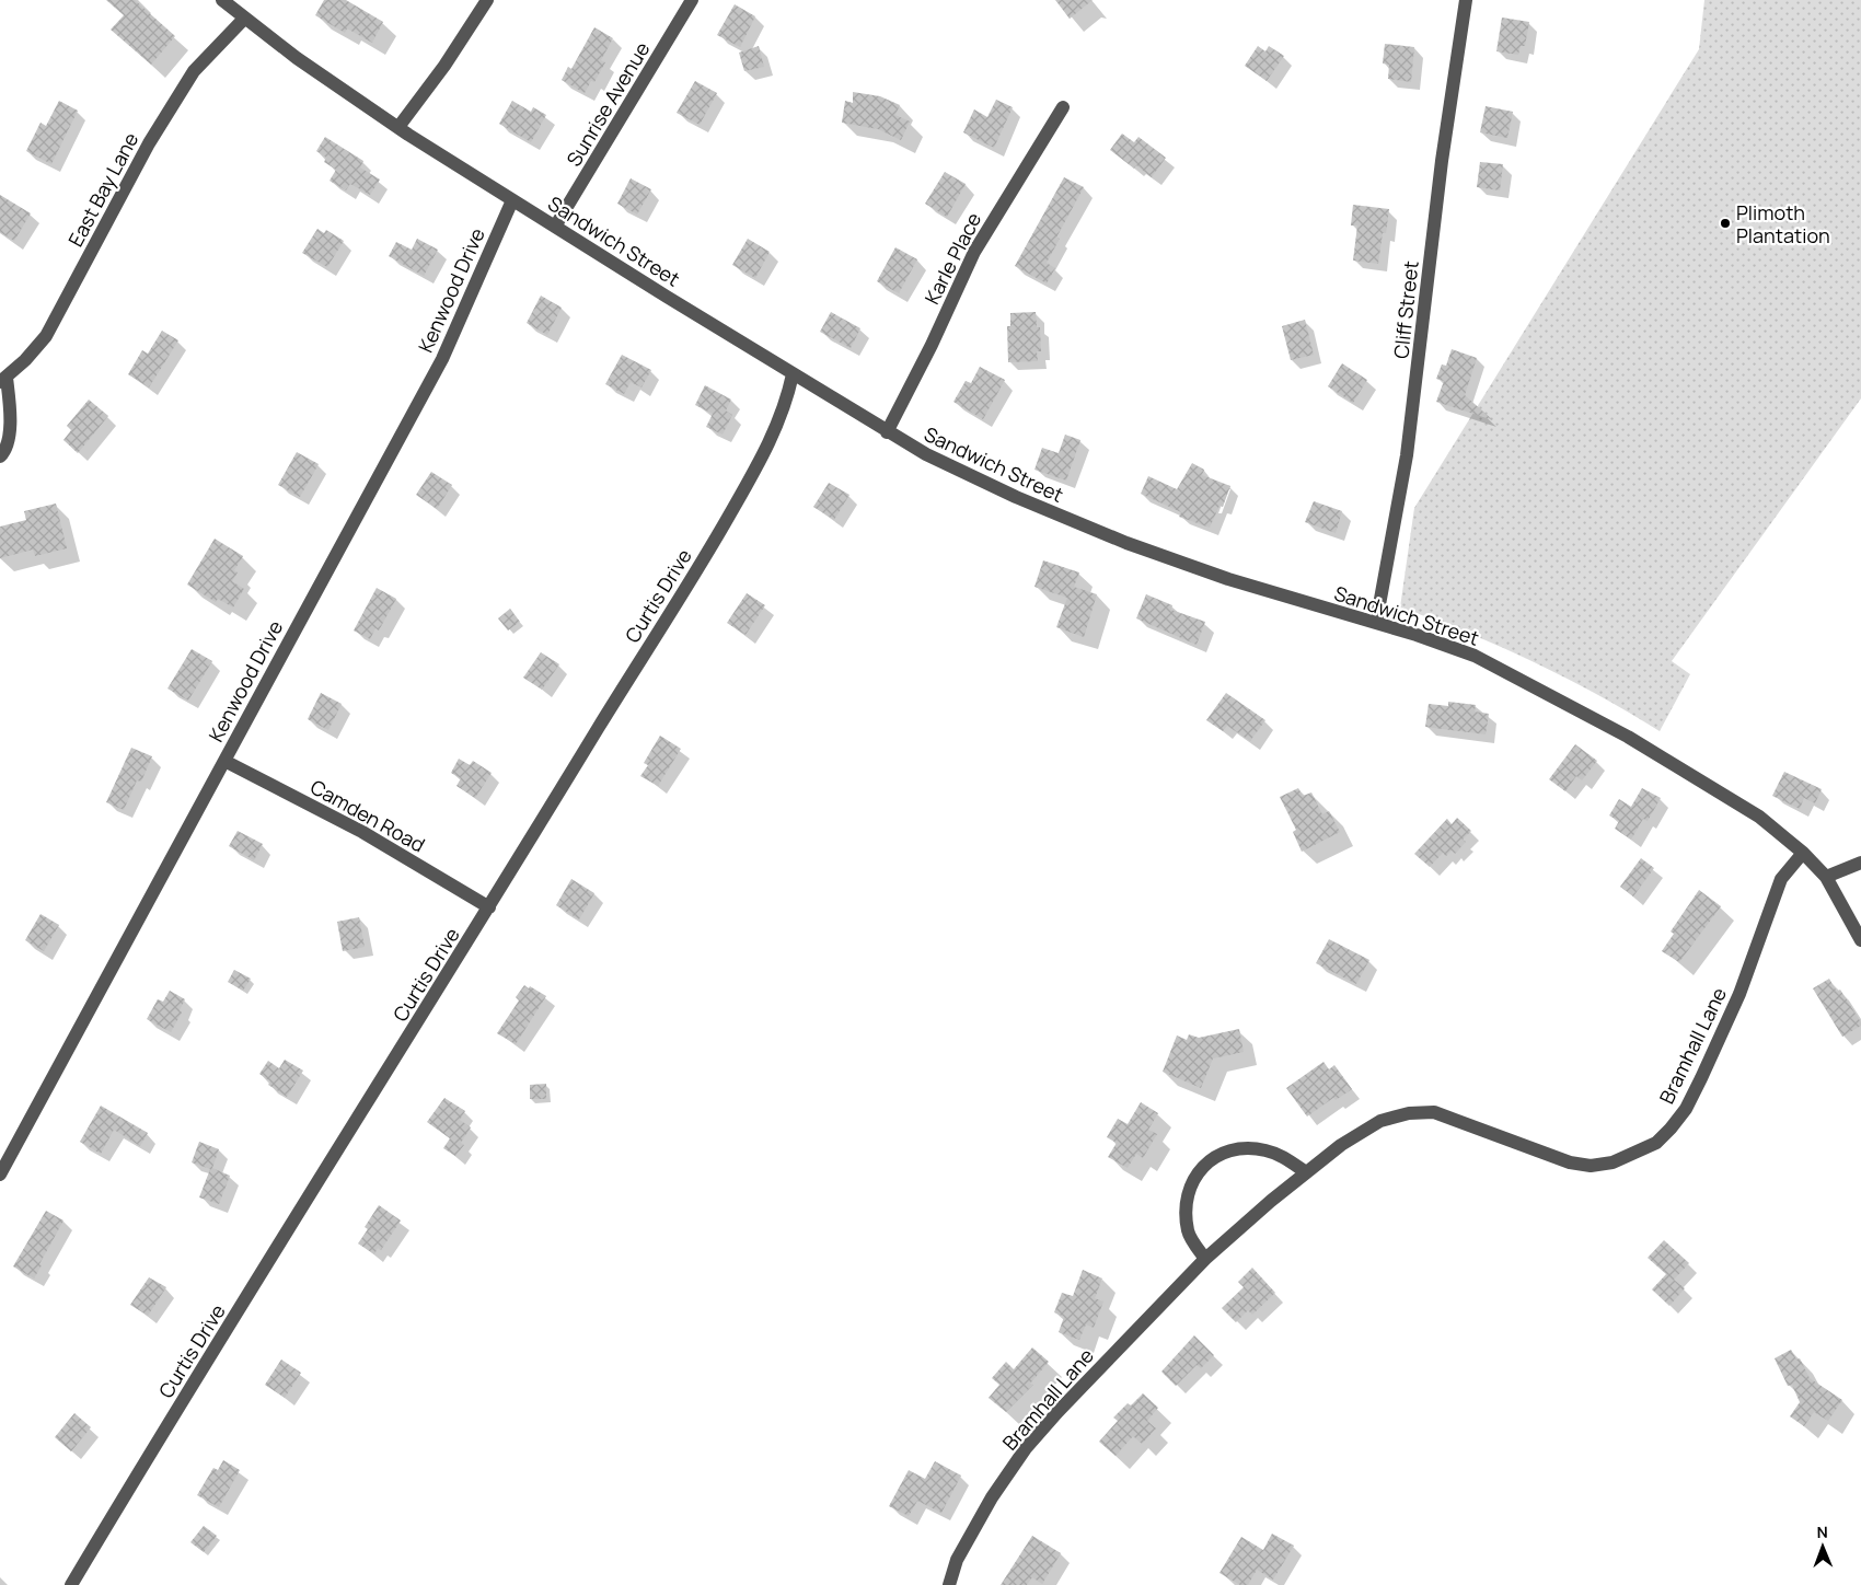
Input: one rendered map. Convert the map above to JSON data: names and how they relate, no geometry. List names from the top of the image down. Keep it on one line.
{"streets":{"street":["Sunrise Avenue","East Bay Lane","Sandwich Street","Karle Place","Kenwood Drive","Cliff Street","Curtis Drive","Camden Road","Bramhall Lane"]},"crossings":[["Sunrise Avenue","Sandwich Street"],["East Bay Lane","Sandwich Street"],["Sandwich Street","Karle Place"],["Sandwich Street","Kenwood Drive"],["Sandwich Street","Cliff Street"],["Sandwich Street","Curtis Drive"],["Sandwich Street","Bramhall Lane"],["Kenwood Drive","Camden Road"],["Curtis Drive","Camden Road"]],"places":["Plimoth Plantation"],"north":"top"}
